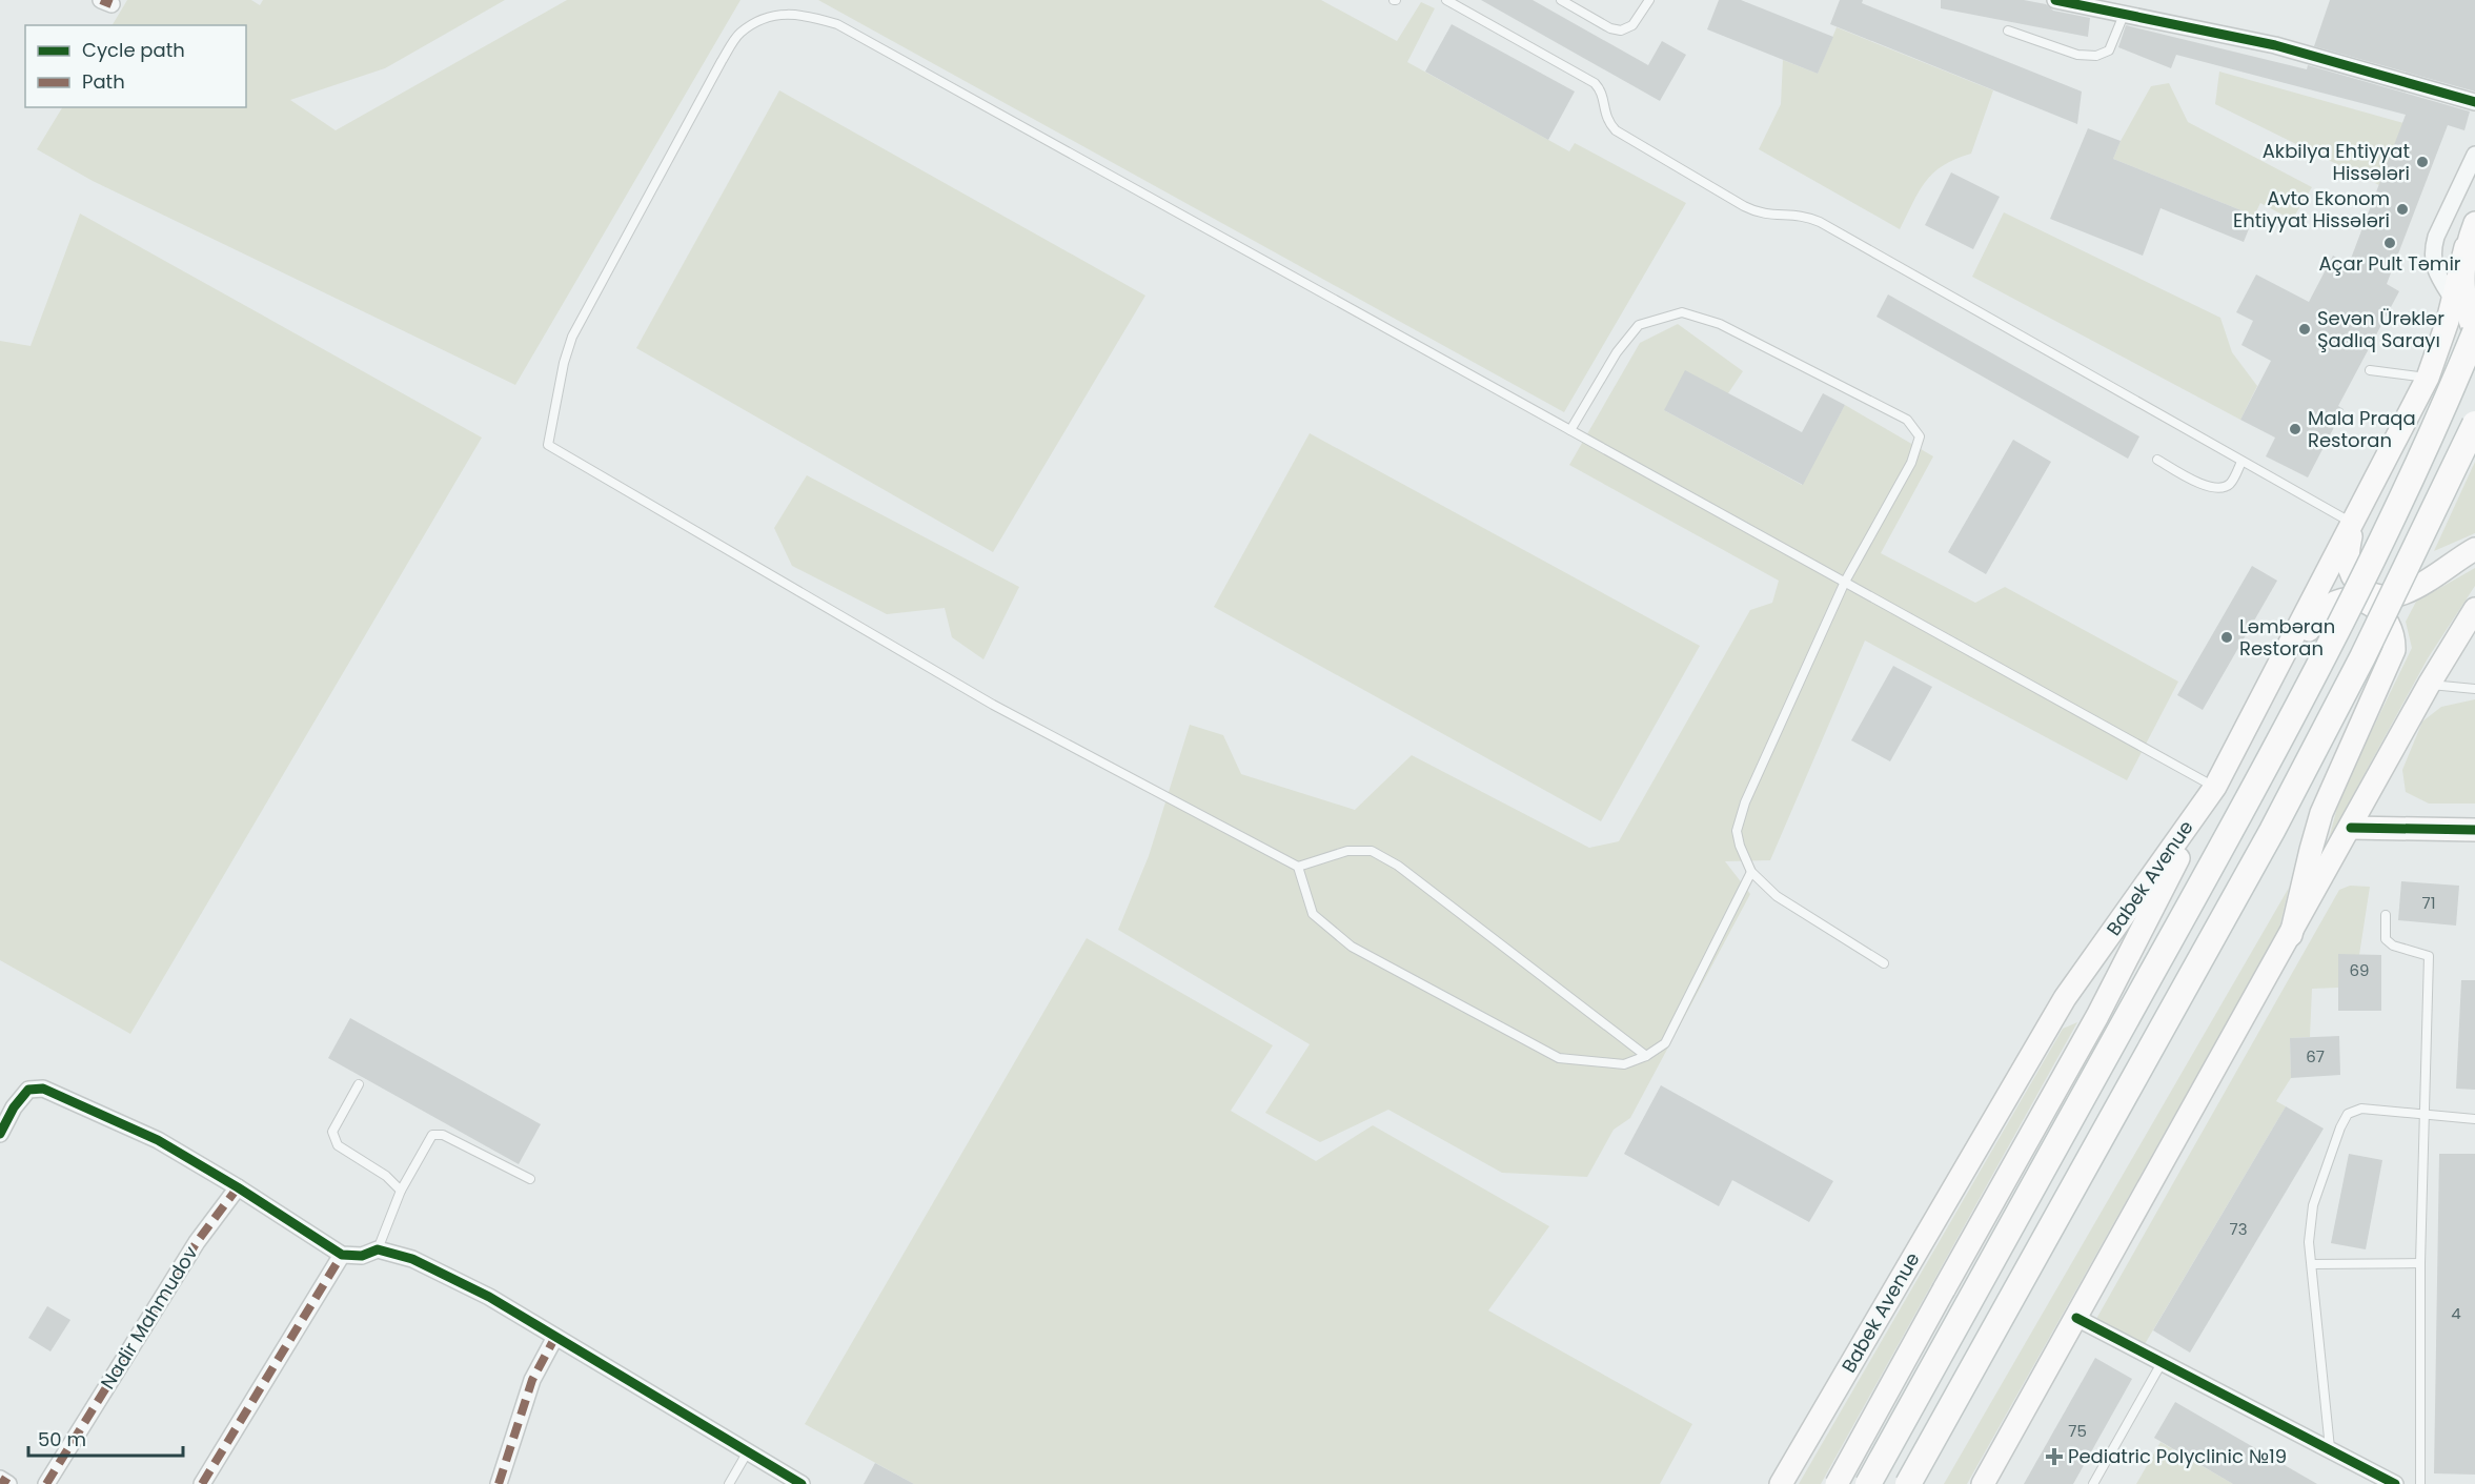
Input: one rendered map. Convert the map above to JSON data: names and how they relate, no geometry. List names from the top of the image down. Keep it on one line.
{"streets":{"main road":["Babek Avenue"],"street":["Nadir Mahmudov"]},"places":{"other":["Akbilya Ehtiyyat Hissələri","Avto Ekonom Ehtiyyat Hissələri","Açar Pult Təmir","Sevən Ürəklər Şadlıq Sarayı","Mala Praqa Restoran","Ləmbəran Restoran"],"health":["Pediatric Polyclinic №19"]},"house_numbers":["71","69","67","73","4","75"],"legend":["Cycle path","Path"],"scale_bar":"50 m"}
